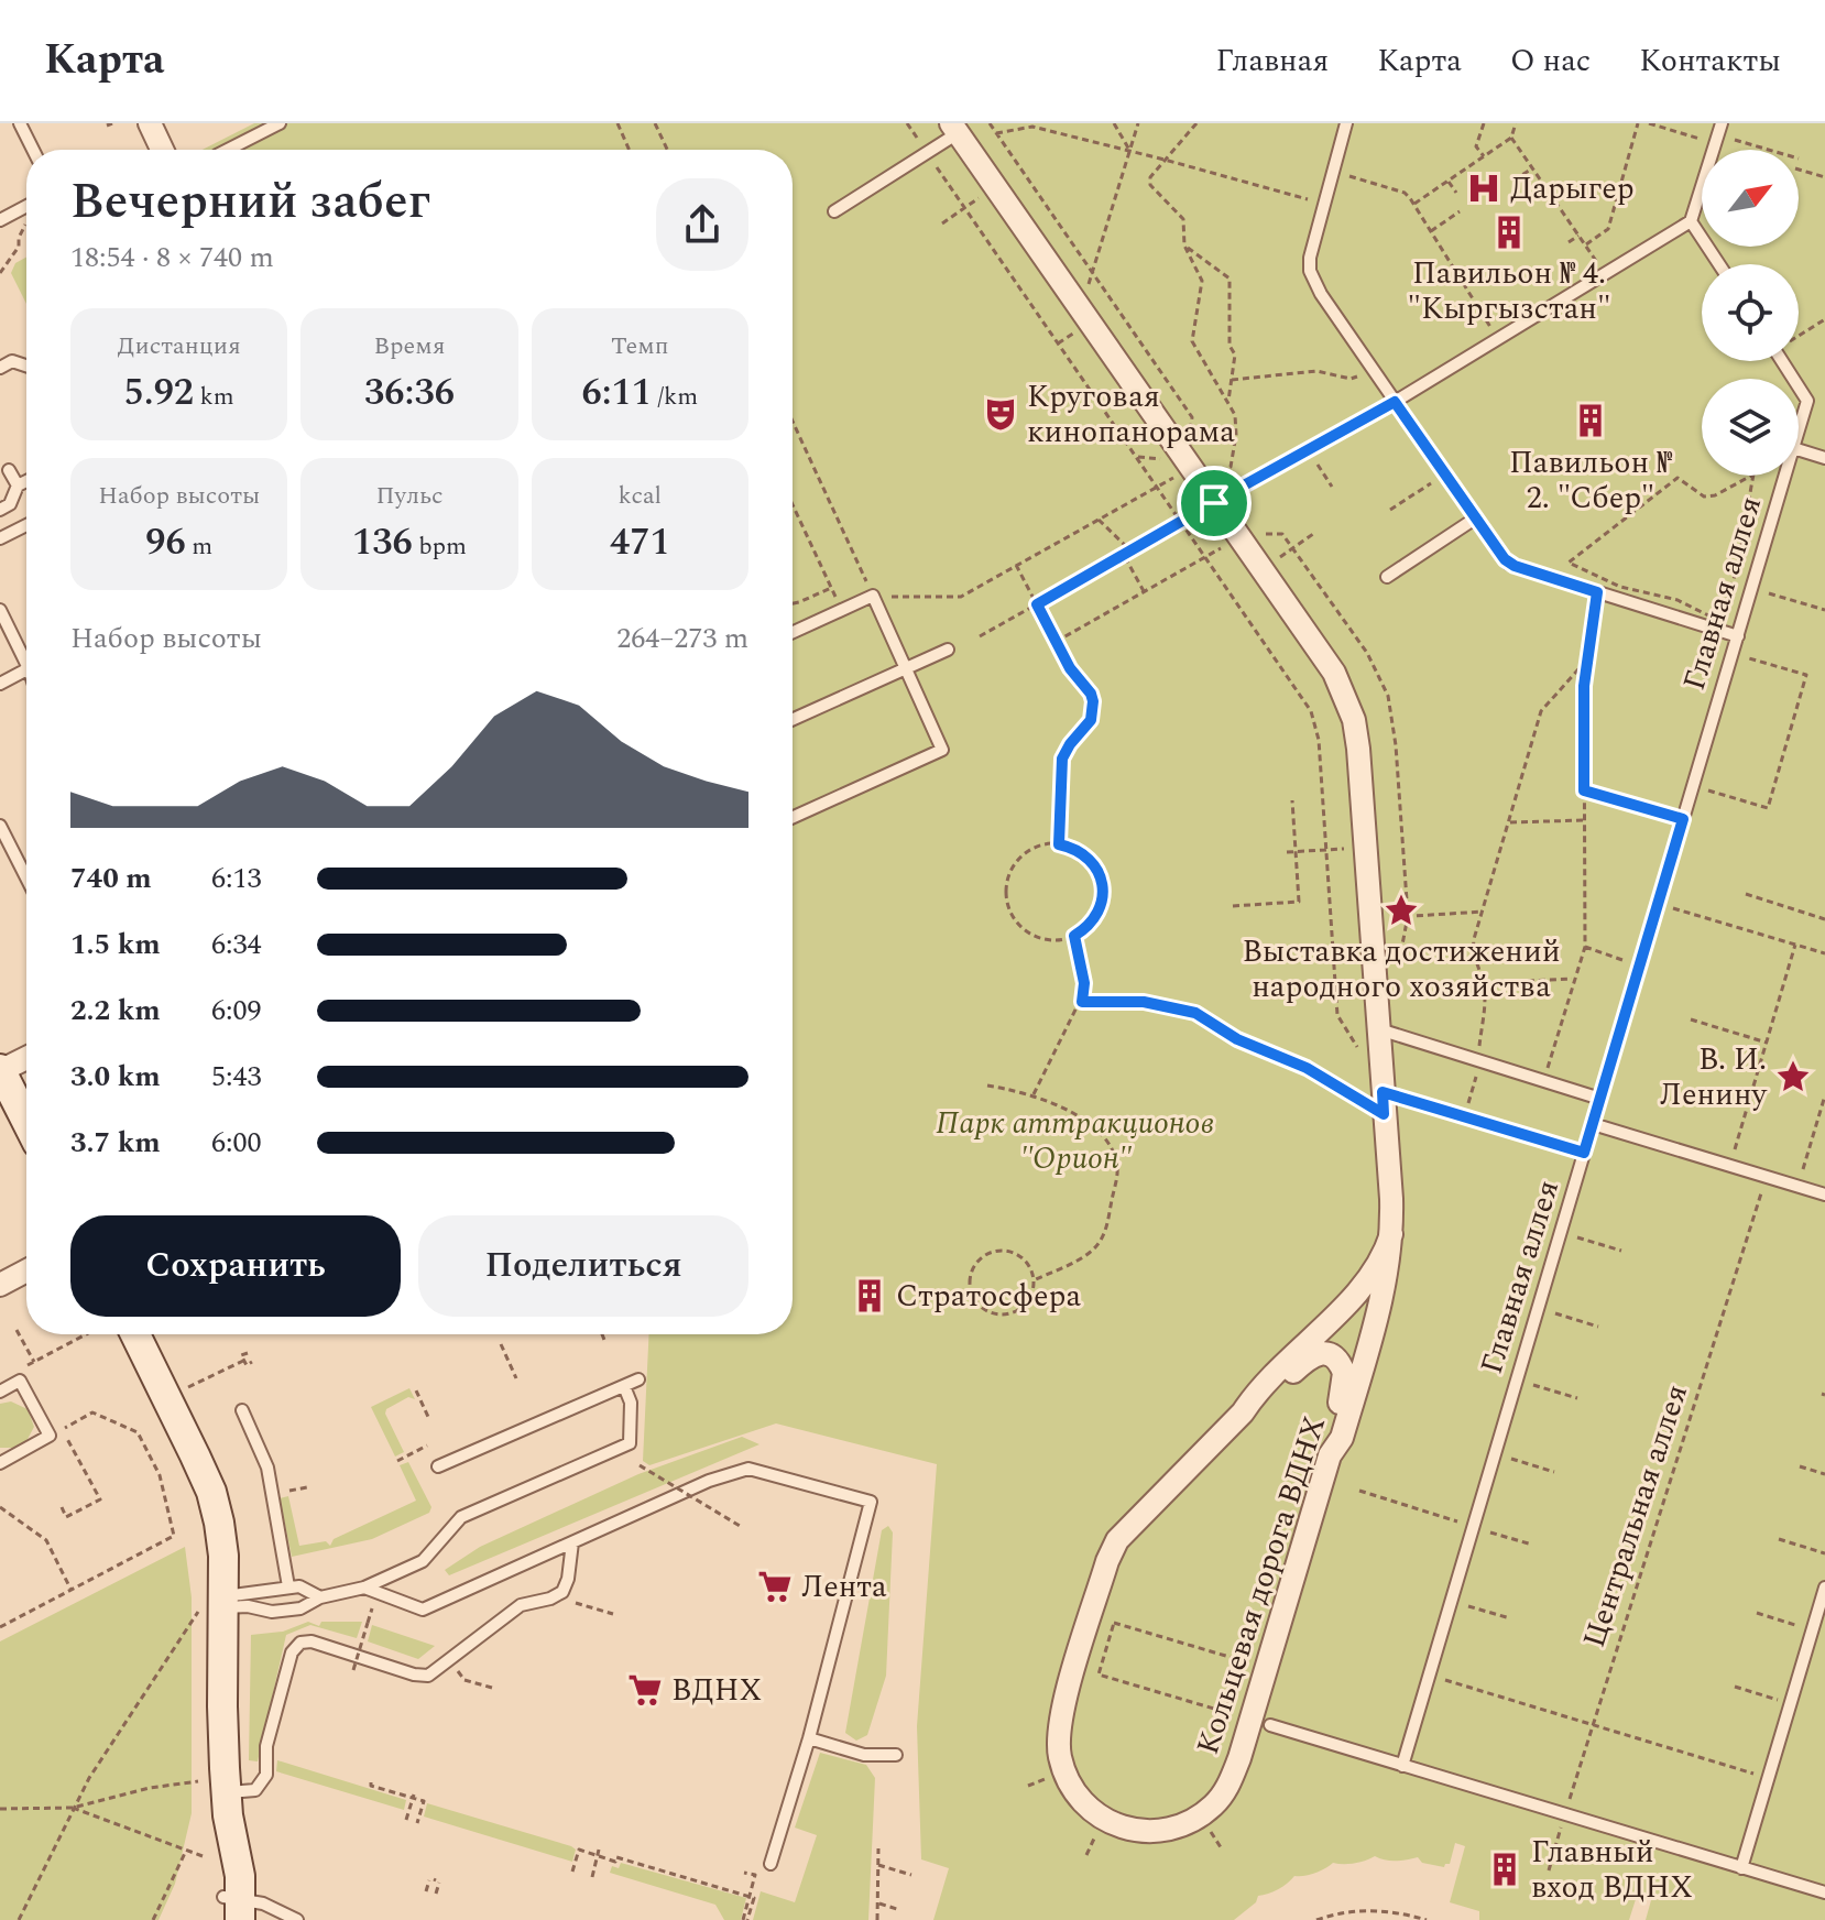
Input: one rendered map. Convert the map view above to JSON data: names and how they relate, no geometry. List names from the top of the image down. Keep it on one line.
{"streets":{"street":["Кольцевая дорога ВДНХ"],"lane":["Главная аллея"],"path":["Центральная аллея"]},"parks":["Парк аттракционов \"Орион\""],"places":{"hospital":["Дарыгер"],"building":["Павильон № 4. \"Кыргызстан\"","Павильон № 2. \"Сбер\"","Стратосфера","Главный вход ВДНХ"],"theatre":["Круговая кинопанорама"],"place":["Выставка достижений народного хозяйства","В. И. Ленину"],"supermarket":["Лента","ВДНХ"]},"north":"top right","page":{"header":"Карта","nav":["Главная","Карта","О нас","Контакты"],"heading":["Вечерний забег","18:54 · 8 × 740 m"],"stats":[["Дистанция","5.92 km"],["Время","36:36"],["Темп","6:11 /km"],["Набор высоты","96 m"],["Пульс","136 bpm"],["kcal","471"]],"chart":["Набор высоты","264–273 m"],"list":[{"name":"740 m","note":"6:13"},{"name":"1.5 km","note":"6:34"},{"name":"2.2 km","note":"6:09"},{"name":"3.0 km","note":"5:43"},{"name":"3.7 km","note":"6:00"}],"buttons":["Сохранить","Поделиться"]}}
